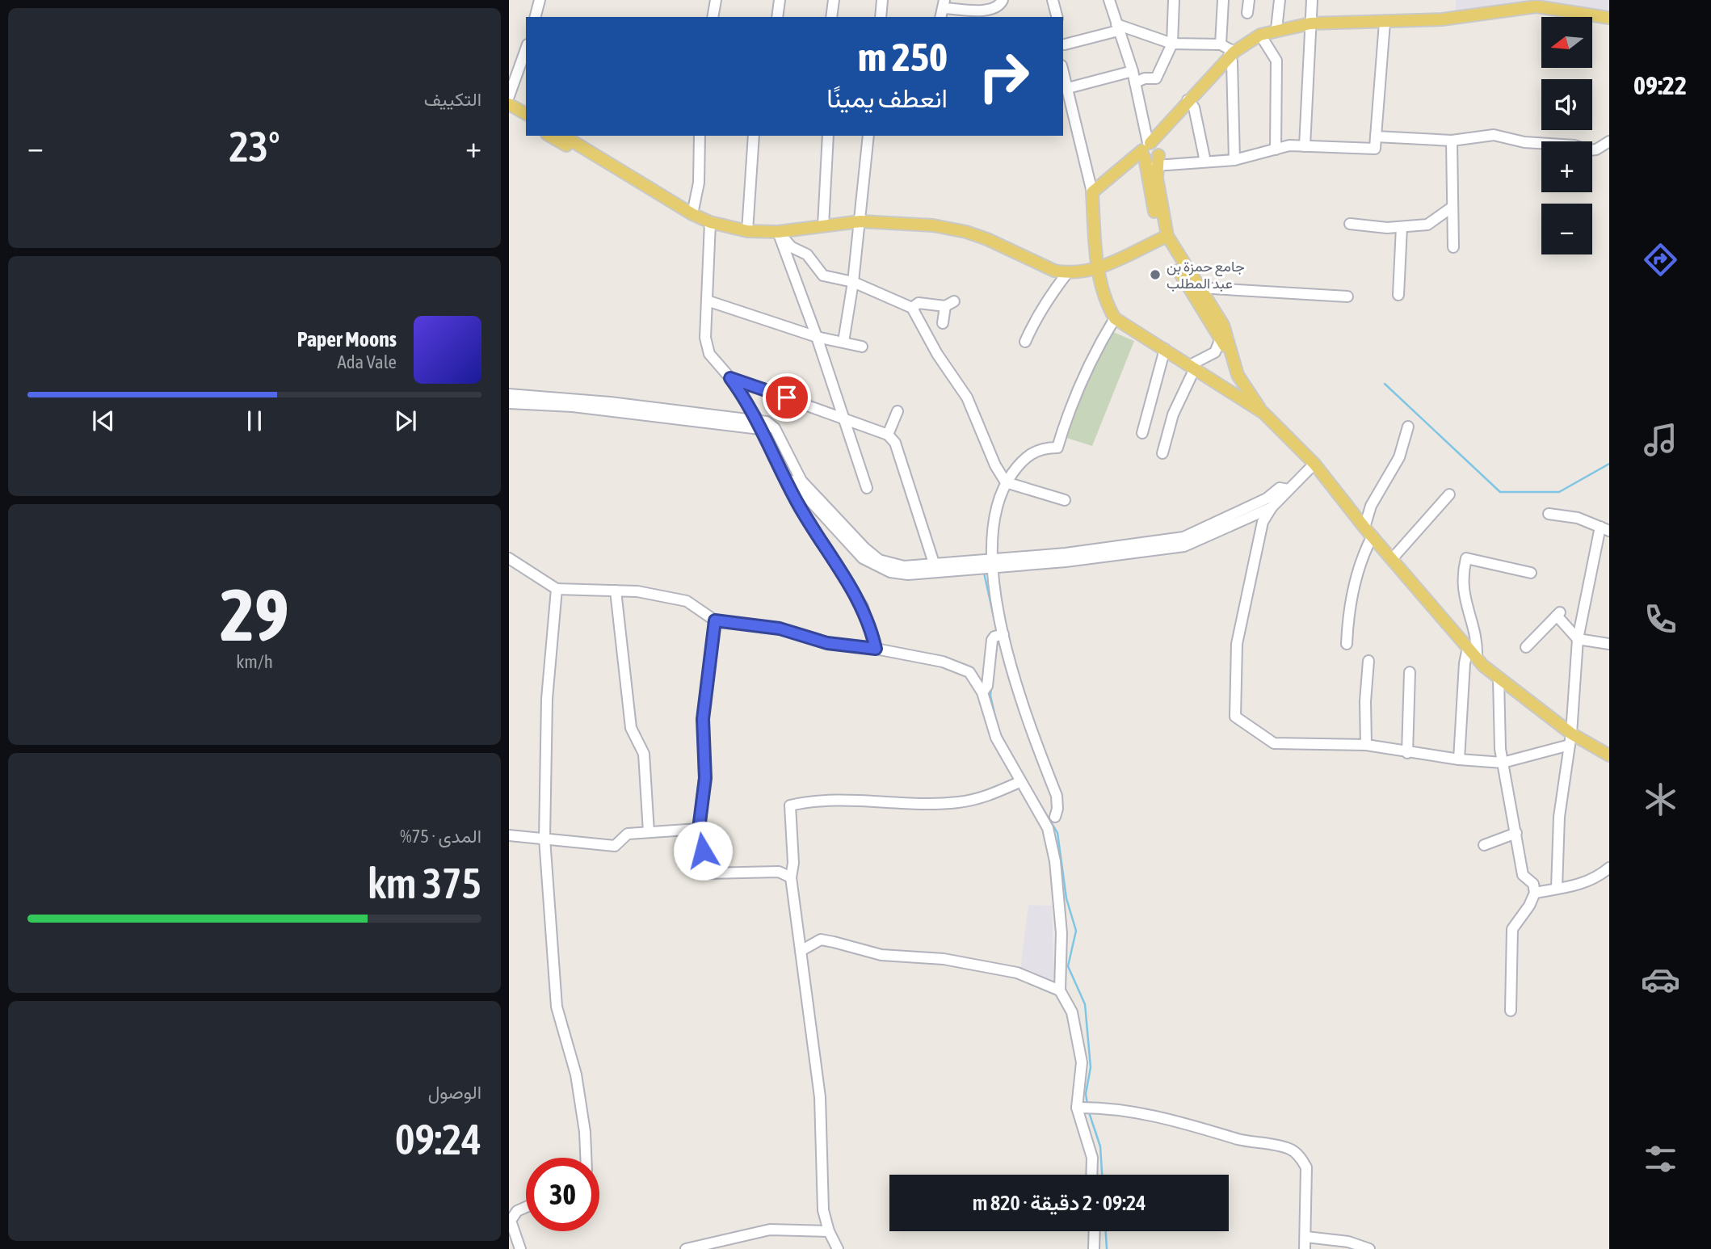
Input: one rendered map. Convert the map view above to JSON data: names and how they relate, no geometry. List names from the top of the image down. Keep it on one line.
{"places":["جامع حمزة بن عبد المطلب"],"north":"left","page":{"tabs":"09:22","tile":["التكييف",["29","km/h"],["المدى · 75%","375 km"],["الوصول","09:24"]],"map_buttons":["+","−"],"turn":["250 m","انعطف يمينًا"],"heat":["−","23°","+"],"song":["Paper Moons","Ada Vale"],"limit":"30","trip":"09:24 · 2 دقيقة · 820 m"}}
